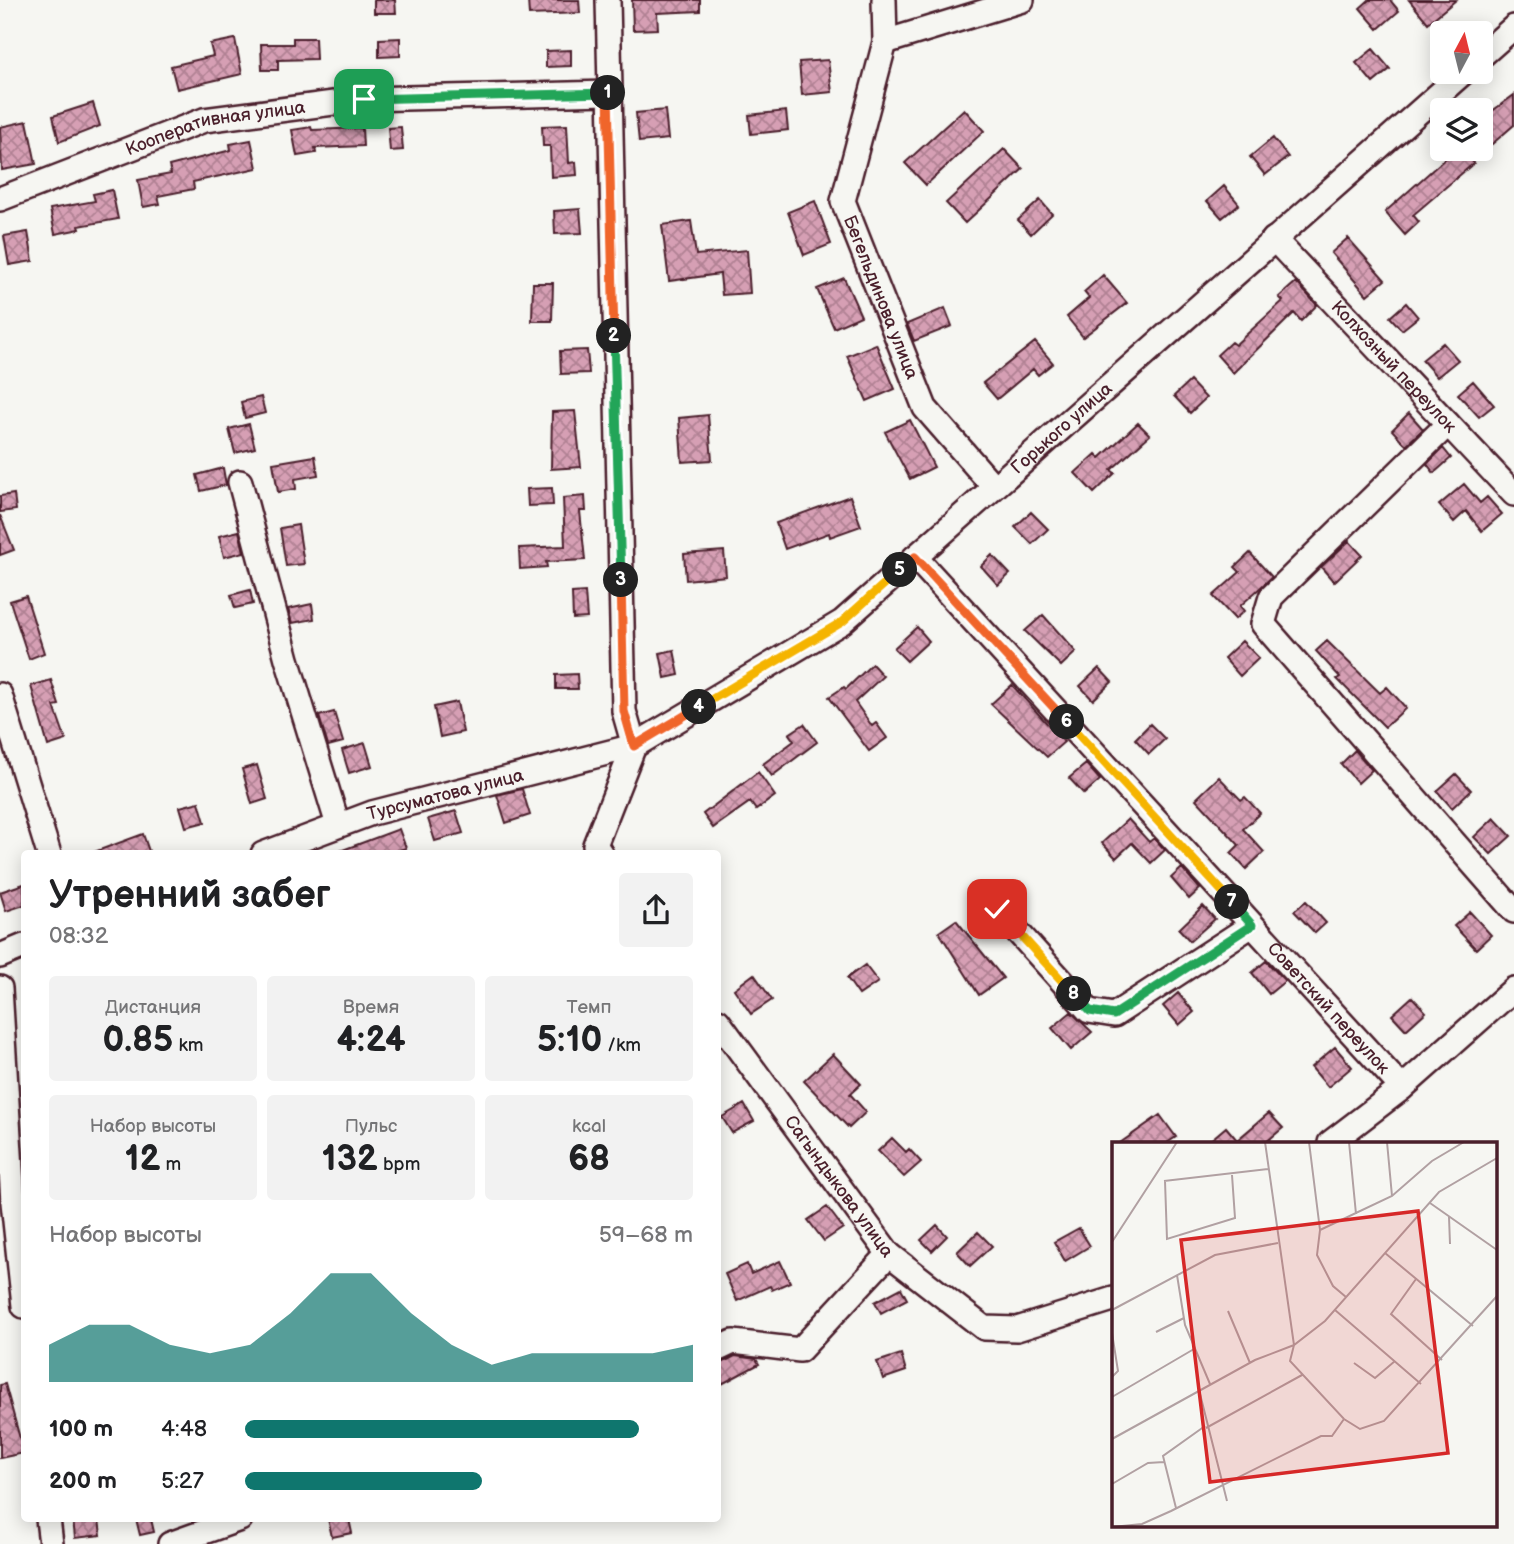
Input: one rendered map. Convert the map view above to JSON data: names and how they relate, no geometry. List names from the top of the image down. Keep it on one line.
{"streets":{"street":["Кооперативная улица","Бегельдинова улица","Колхозный переулок","Горького улица","Турсуматова улица","Советский переулок","Сагындыкова улица"]},"crossings":[["Бегельдинова улица","Горького улица"],["Колхозный переулок","Горького улица"],["Горького улица","Турсуматова улица"],["Горького улица","Советский переулок"]],"north":"top","page":{"pins":["1","2","5","3","4","6","7","8"],"heading":["Утренний забег","08:32"],"stats":[["Дистанция","0.85 km"],["Время","4:24"],["Темп","5:10 /km"],["Набор высоты","12 m"],["Пульс","132 bpm"],["kcal","68"]],"chart":["Набор высоты","59–68 m"],"list":[{"name":"100 m","note":"4:48"},{"name":"200 m","note":"5:27"}]}}
